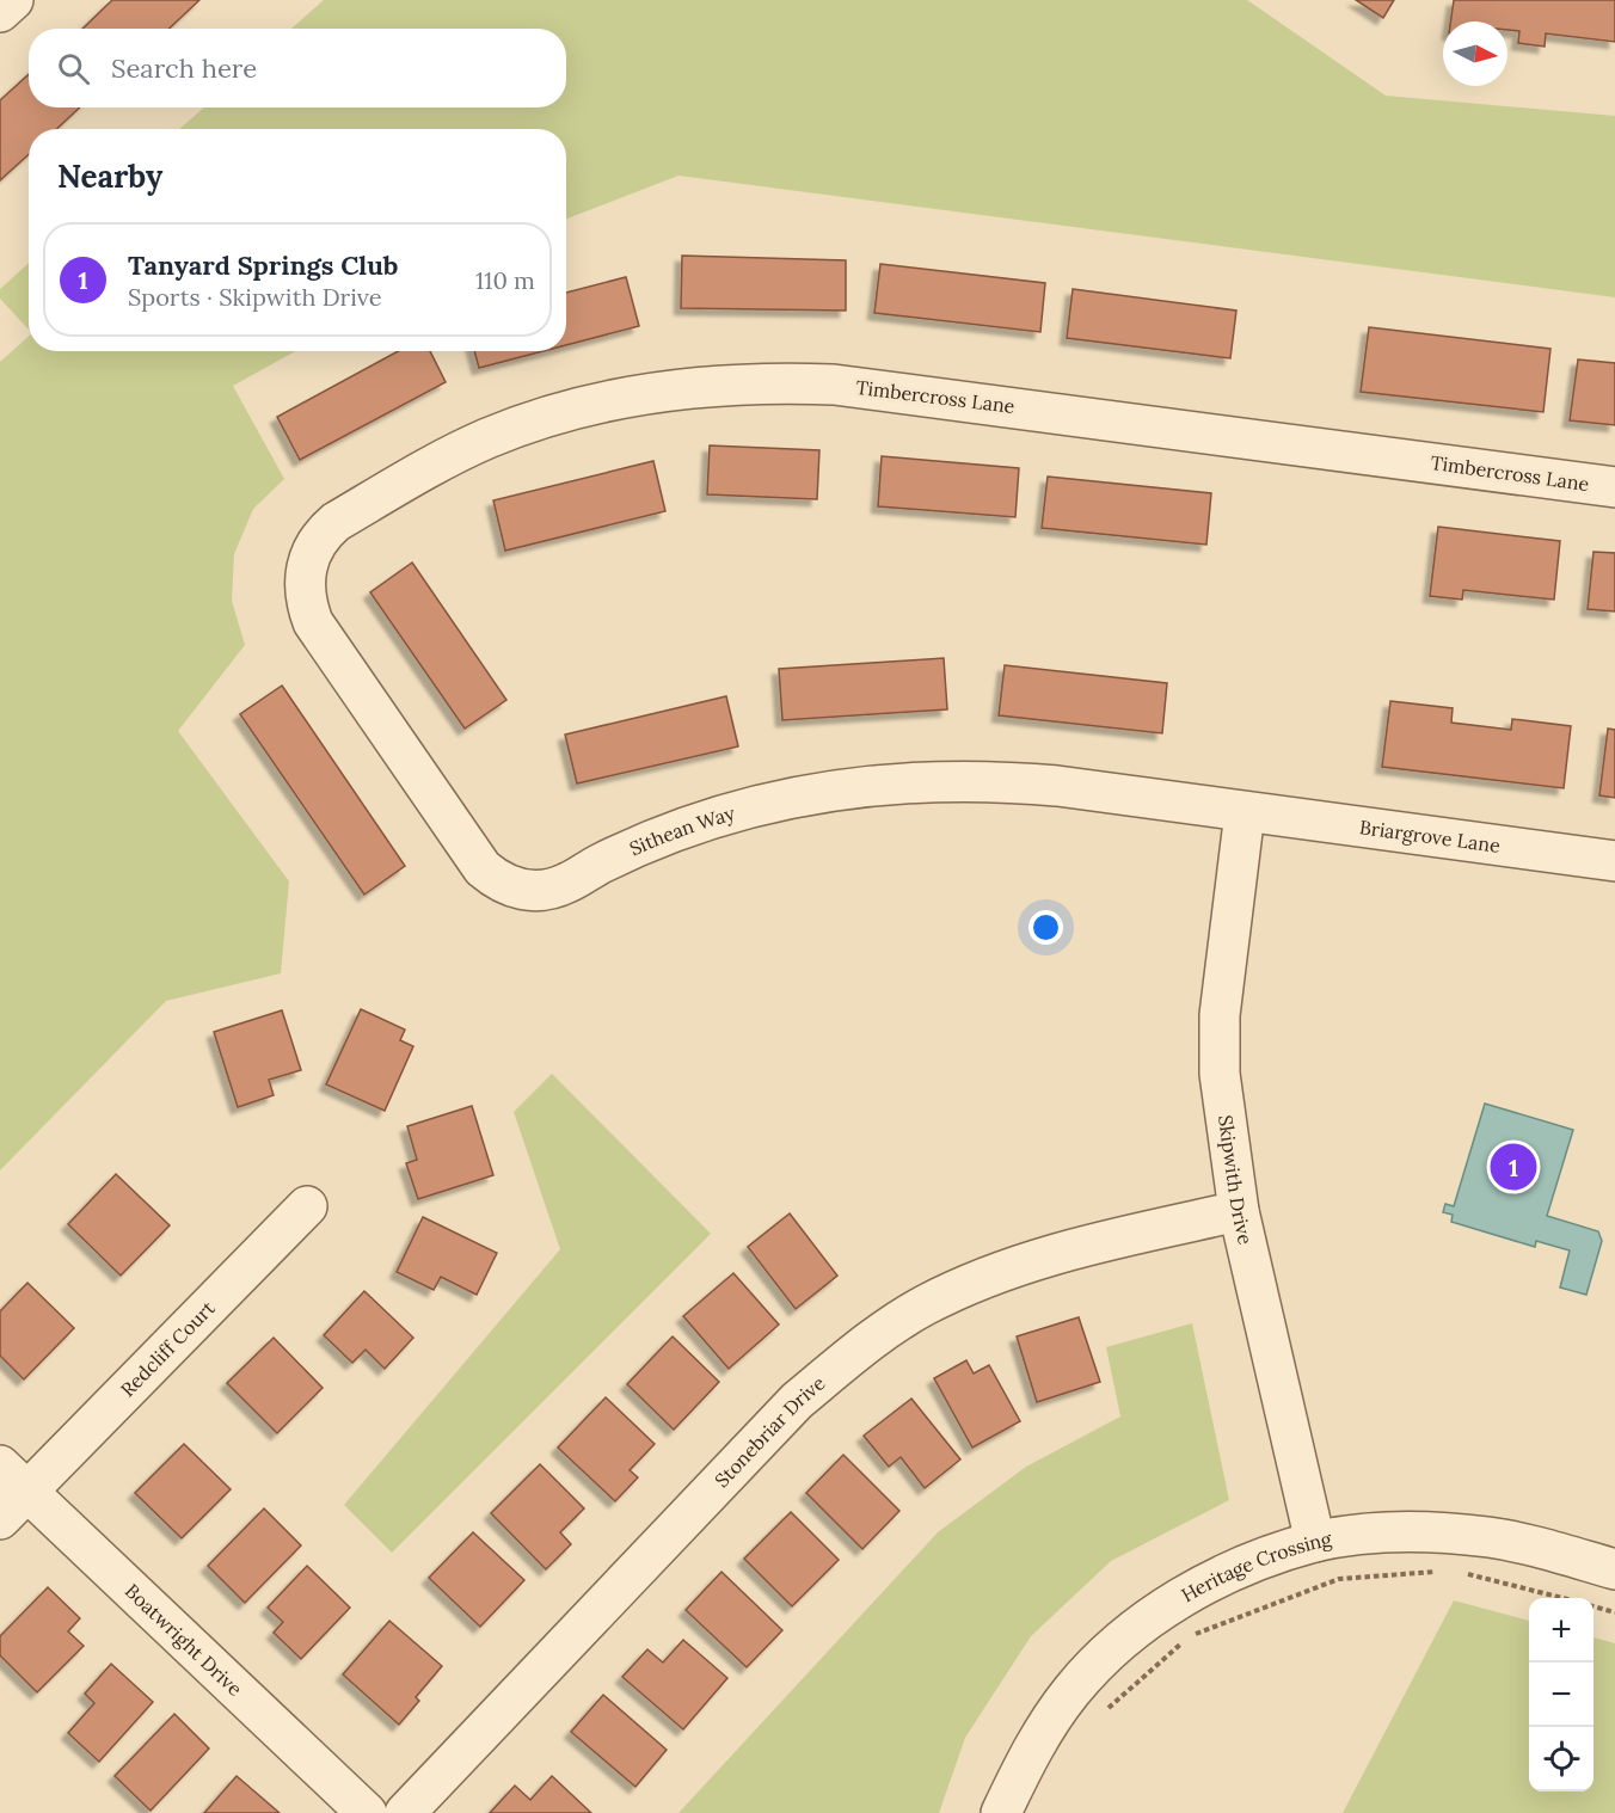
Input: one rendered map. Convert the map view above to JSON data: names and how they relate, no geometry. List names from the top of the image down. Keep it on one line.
{"streets":{"street":["Timbercross Lane","Sithean Way","Briargrove Lane","Skipwith Drive","Redcliff Court","Stonebriar Drive","Heritage Crossing","Boatwright Drive"]},"crossings":[["Timbercross Lane","Sithean Way"],["Sithean Way","Briargrove Lane"],["Sithean Way","Skipwith Drive"],["Briargrove Lane","Skipwith Drive"],["Skipwith Drive","Stonebriar Drive"],["Skipwith Drive","Heritage Crossing"],["Redcliff Court","Boatwright Drive"]],"north":"right","page":{"search":"Search here","heading":"Nearby","list":[{"mark":"1","name":"Tanyard Springs Club","note":"Sports · Skipwith Drive","value":"110 m"}],"pins":"1","map_buttons":["+","−"]}}
